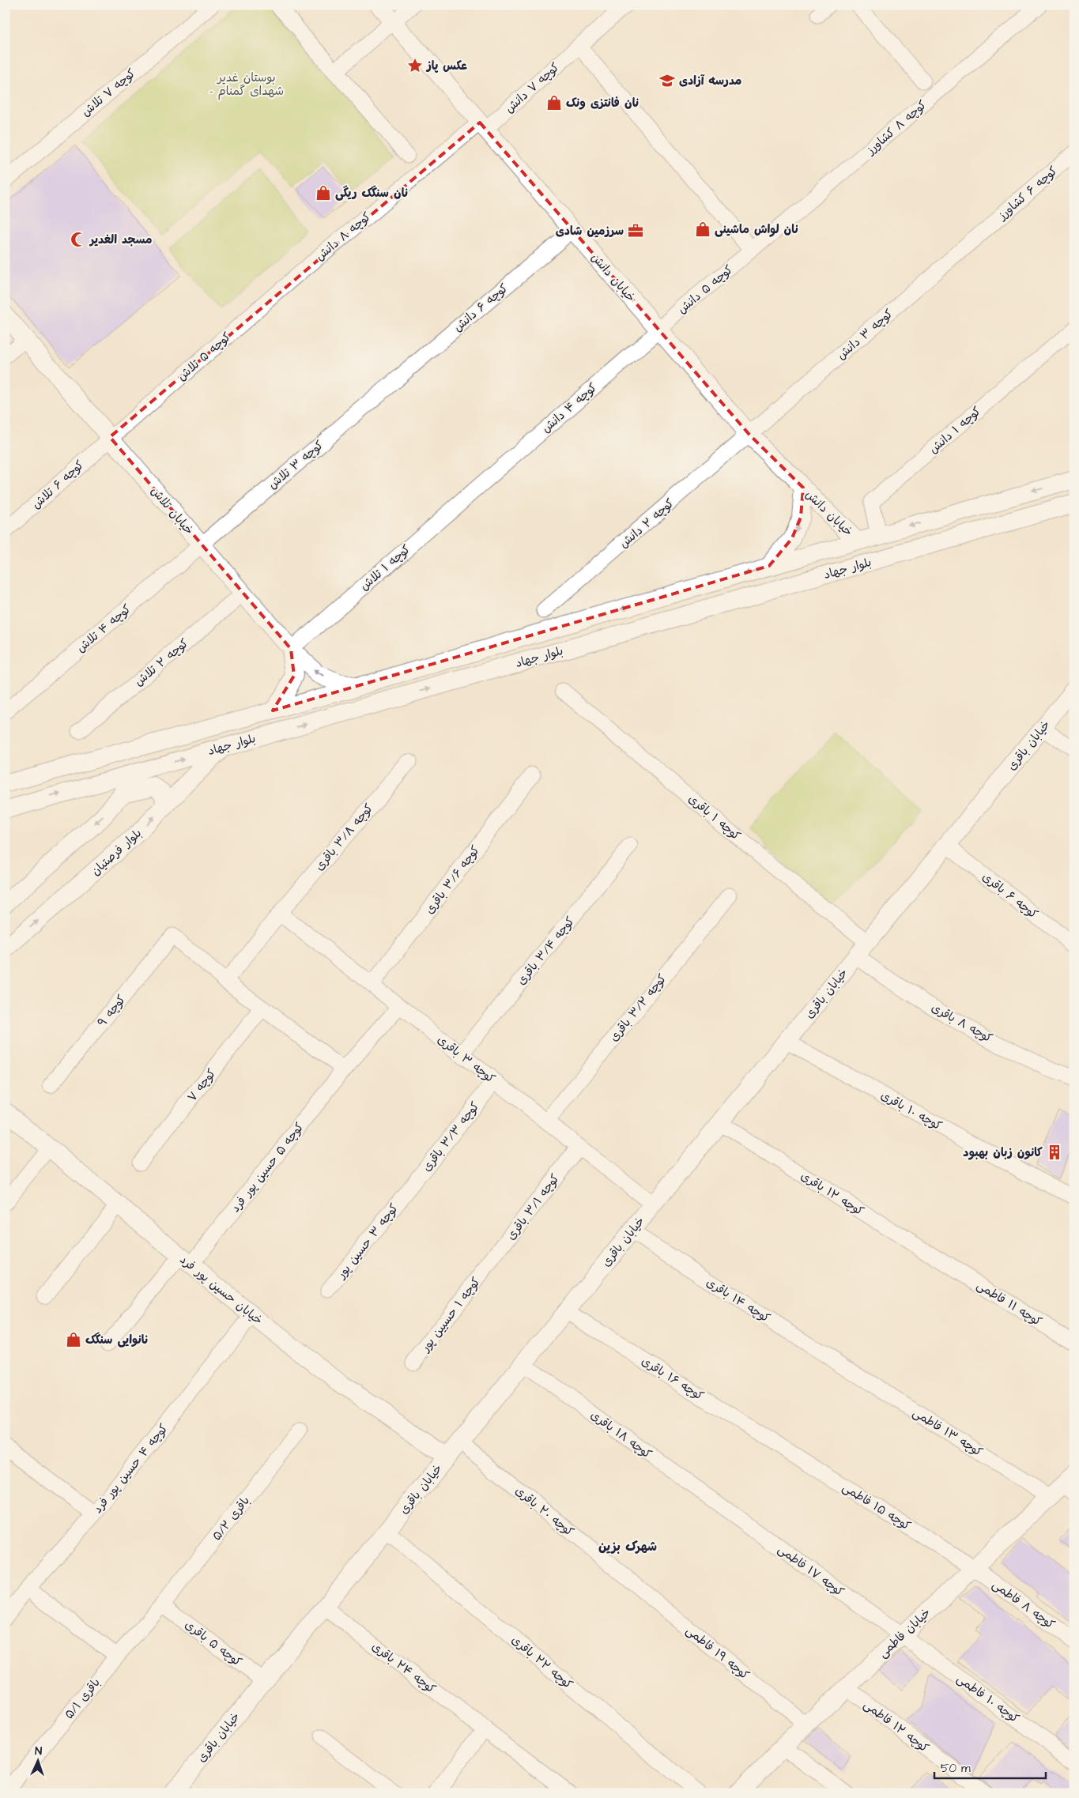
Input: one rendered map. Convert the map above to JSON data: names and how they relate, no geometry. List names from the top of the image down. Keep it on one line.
{"streets":{"street":["کوچه ۷ دانش","کوچه ۷ تلاش","کوچه ۸ کشاورز","کوچه ۶ کشاورز","کوچه ۸ دانش","خیابان دانش","کوچه ۵ دانش","کوچه ۶ دانش","کوچه ۳ دانش","کوچه ۵ تلاش","کوچه ۴ دانش","کوچه ۱ دانش","کوچه ۳ تلاش","کوچه ۶ تلاش","خیابان تلاش","کوچه ۲ دانش","کوچه ۱ تلاش","بلوار جهاد","کوچه ۴ تلاش","کوچه ۲ تلاش","خیابان باقری","کوچه ۱ باقری","کوچه ۳/۸ باقری","بلوار فرصتیان","کوچه ۳/۶ باقری","کوچه ۶ باقری","کوچه ۳/۴ باقری","کوچه ۳/۲ باقری","کوچه ۹","کوچه ۸ باقری","کوچه ۳ باقری","کوچه ۷","کوچه ۱۰ باقری","کوچه ۳/۳ باقری","کوچه ۵ حسین پور فرد","کوچه ۱۲ باقری","کوچه ۳/۱ باقری","کوچه ۳ حسین پور","خیابان حسین پور فرد","کوچه ۱۴ باقری","کوچه ۱۱ فاطمی","کوچه ۱ حسیین پور","کوچه ۱۶ باقری","کوچه ۱۳ فاطمی","کوچه ۱۸ باقری","کوچه ۴ حسین پور فرد","کوچه ۱۵ فاطمی","کوچه ۲۰ باقری","باقری ۵/۲","کوچه ۱۷ فاطمی","کوچه ۸ فاطمی","خیابان فاطمی","کوچه ۵ باقری","کوچه ۱۹ فاطمی","کوچه ۲۲ باقری","کوچه ۲۴ باقری","باقری ۵/۱","کوچه ۱۰ فاطمی","کوچه ۱۲ فاطمی"]},"crossings":[["کوچه ۷ دانش","کوچه ۸ دانش"],["کوچه ۷ دانش","خیابان دانش"],["کوچه ۸ کشاورز","کوچه ۵ دانش"],["کوچه ۶ کشاورز","کوچه ۳ دانش"],["کوچه ۸ دانش","خیابان دانش"],["کوچه ۸ دانش","کوچه ۵ تلاش"],["خیابان دانش","کوچه ۵ دانش"],["خیابان دانش","کوچه ۶ دانش"],["خیابان دانش","کوچه ۳ دانش"],["خیابان دانش","کوچه ۴ دانش"],["خیابان دانش","کوچه ۲ دانش"],["خیابان دانش","بلوار جهاد"],["کوچه ۵ دانش","کوچه ۴ دانش"],["کوچه ۶ دانش","کوچه ۳ تلاش"],["کوچه ۳ دانش","کوچه ۲ دانش"],["کوچه ۵ تلاش","کوچه ۶ تلاش"],["کوچه ۵ تلاش","خیابان تلاش"],["کوچه ۴ دانش","کوچه ۱ تلاش"],["کوچه ۱ دانش","بلوار جهاد"],["کوچه ۳ تلاش","خیابان تلاش"],["کوچه ۳ تلاش","کوچه ۴ تلاش"],["کوچه ۶ تلاش","خیابان تلاش"],["خیابان تلاش","کوچه ۱ تلاش"],["خیابان تلاش","بلوار جهاد"],["خیابان تلاش","کوچه ۴ تلاش"],["خیابان تلاش","کوچه ۲ تلاش"],["بلوار جهاد","بلوار فرصتیان"],["خیابان باقری","کوچه ۱ باقری"],["خیابان باقری","کوچه ۶ باقری"],["خیابان باقری","کوچه ۸ باقری"],["خیابان باقری","کوچه ۳ باقری"],["خیابان باقری","کوچه ۱۰ باقری"],["خیابان باقری","کوچه ۱۲ باقری"],["خیابان باقری","خیابان حسین پور فرد"],["خیابان باقری","کوچه ۱۴ باقری"],["خیابان باقری","کوچه ۱۶ باقری"],["خیابان باقری","کوچه ۱۸ باقری"],["خیابان باقری","کوچه ۲۰ باقری"],["خیابان باقری","کوچه ۵ باقری"],["خیابان باقری","کوچه ۲۲ باقری"],["خیابان باقری","کوچه ۲۴ باقری"],["کوچه ۳/۸ باقری","کوچه ۹"],["کوچه ۳/۸ باقری","کوچه ۳ باقری"],["کوچه ۳/۶ باقری","کوچه ۳ باقری"],["کوچه ۳/۴ باقری","کوچه ۳ باقری"],["کوچه ۳/۲ باقری","کوچه ۳ باقری"],["کوچه ۳ باقری","کوچه ۳/۳ باقری"],["کوچه ۳ باقری","کوچه ۵ حسین پور فرد"],["کوچه ۳ باقری","کوچه ۳/۱ باقری"],["کوچه ۳/۳ باقری","کوچه ۳ حسین پور"],["کوچه ۵ حسین پور فرد","خیابان حسین پور فرد"],["کوچه ۱۲ باقری","کوچه ۱۱ فاطمی"],["کوچه ۳/۱ باقری","کوچه ۱ حسیین پور"],["خیابان حسین پور فرد","کوچه ۴ حسین پور فرد"],["کوچه ۱۴ باقری","کوچه ۱۳ فاطمی"],["کوچه ۱۶ باقری","کوچه ۱۵ فاطمی"],["کوچه ۱۳ فاطمی","خیابان فاطمی"],["کوچه ۱۸ باقری","کوچه ۱۷ فاطمی"],["کوچه ۱۵ فاطمی","کوچه ۸ فاطمی"],["کوچه ۱۵ فاطمی","خیابان فاطمی"],["کوچه ۲۰ باقری","کوچه ۱۹ فاطمی"],["باقری ۵/۲","کوچه ۵ باقری"],["باقری ۵/۲","باقری ۵/۱"],["کوچه ۱۷ فاطمی","خیابان فاطمی"],["کوچه ۱۷ فاطمی","کوچه ۱۰ فاطمی"],["کوچه ۸ فاطمی","خیابان فاطمی"],["خیابان فاطمی","کوچه ۱۹ فاطمی"],["خیابان فاطمی","کوچه ۱۰ فاطمی"],["خیابان فاطمی","کوچه ۱۲ فاطمی"],["کوچه ۵ باقری","باقری ۵/۱"]],"districts":["شهرک بزین"],"parks":["بوستان غدیر - شهدای گمنام"],"places":{"place":["عکس پاز"],"school or university":["مدرسه آزادی"],"shop":["نان فانتزى ونک","نان سنگک ریگی","نان لواش ماشينى","نانوایی سنگک"],"office":["سرزمین شادی"],"mosque":["مسجد الغدیر"],"building":["کانون زبان بهبود"]},"scale_bar":"50 m","north":"top"}
